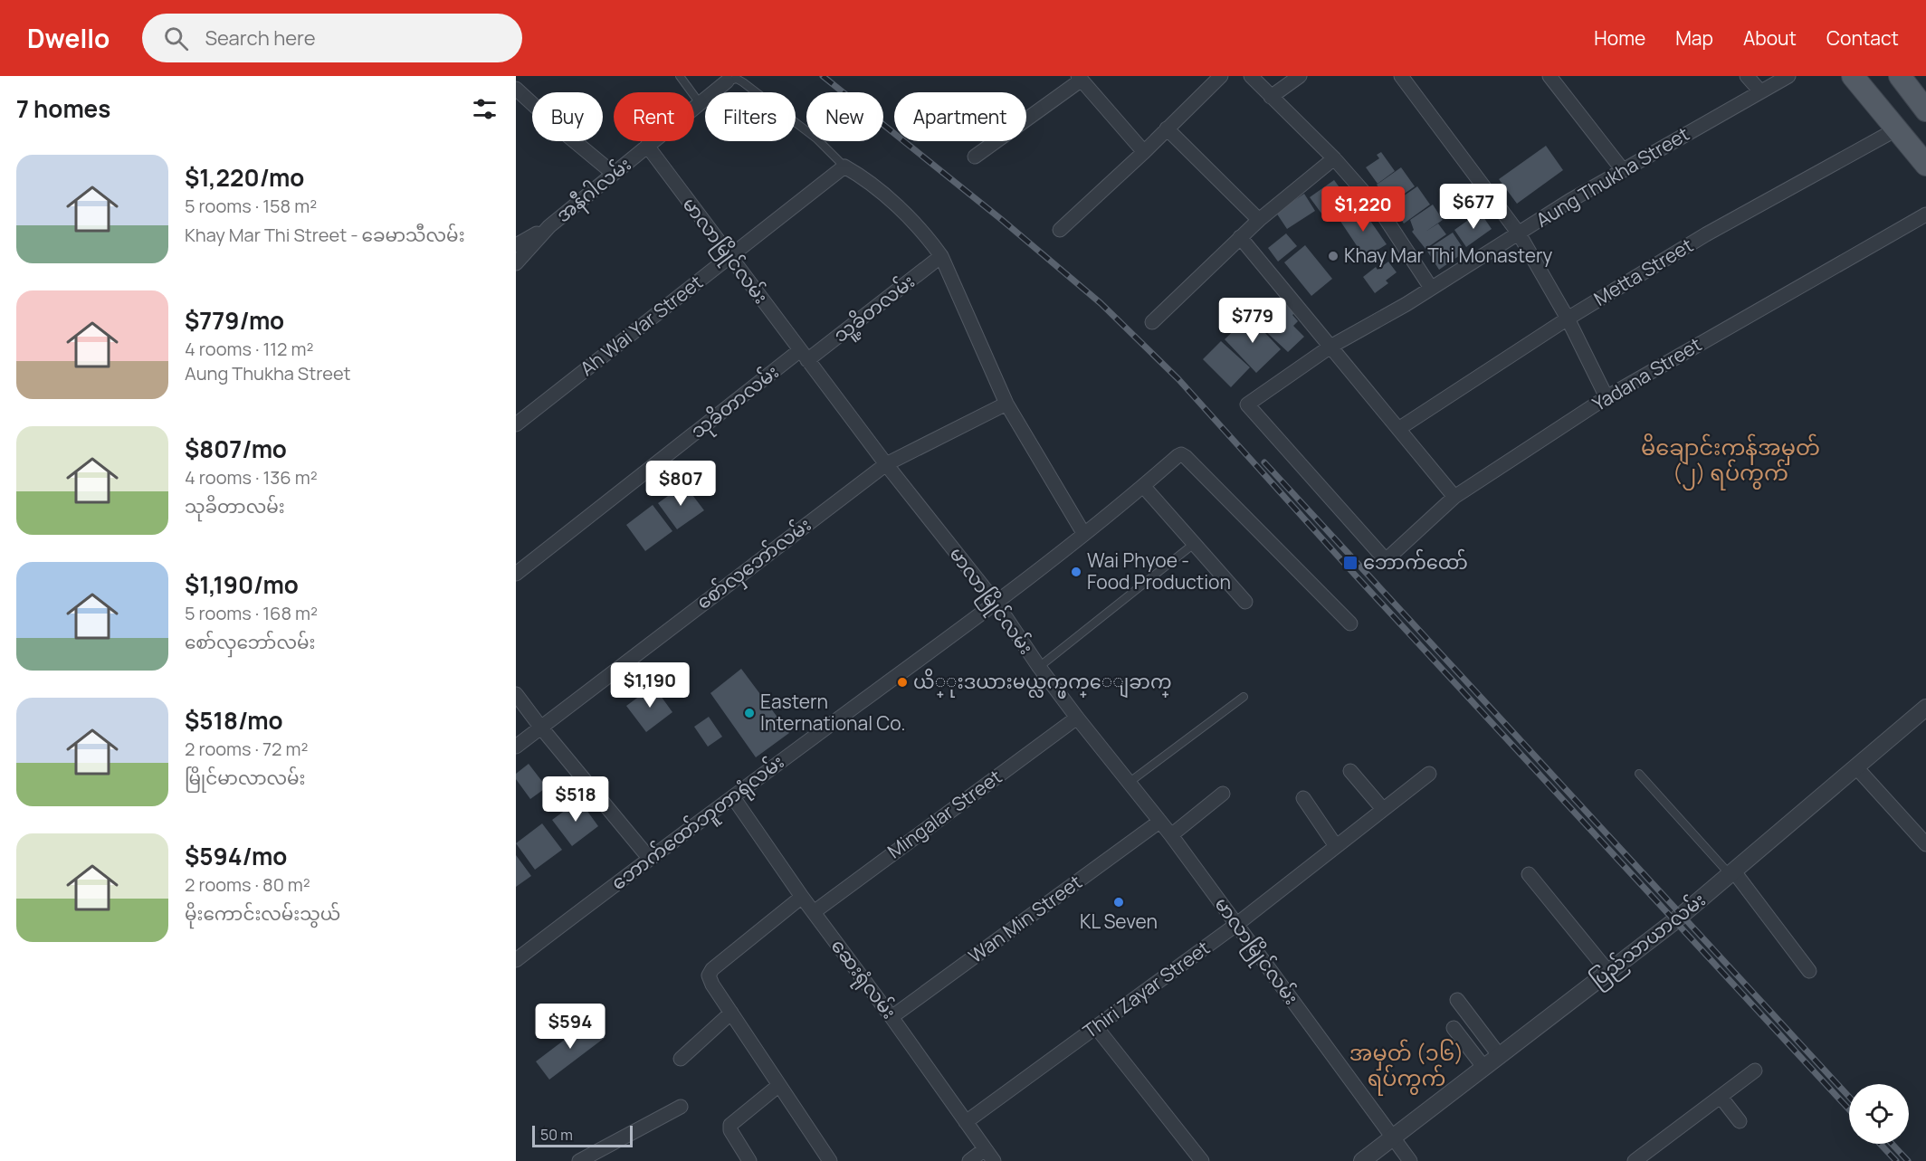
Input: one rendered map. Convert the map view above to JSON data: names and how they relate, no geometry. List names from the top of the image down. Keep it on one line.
{"streets":{"street":["Aung Thukha Street","အနီဂါလမ်း","မာလာမြိုင်လမ်း","Metta Street","သူ့ခိတလမ်း","Ah Wai Yar Street","Yadana Street","သုခိတာလမ်း","စော်လှဘော်လမ်း","Mingalar Street","ဘောက်ထော်ဘူတာရုံလမ်း","Wan Min Street","ပြည်သာယာလမ်း","ဆေးရုံလမ်း","Thiri Zayar Street"]},"crossings":[["Aung Thukha Street","Yadana Street"],["အနီဂါလမ်း","မာလာမြိုင်လမ်း"],["မာလာမြိုင်လမ်း","သူ့ခိတလမ်း"],["မာလာမြိုင်လမ်း","Ah Wai Yar Street"],["မာလာမြိုင်လမ်း","သုခိတာလမ်း"],["မာလာမြိုင်လမ်း","စော်လှဘော်လမ်း"],["မာလာမြိုင်လမ်း","Mingalar Street"],["မာလာမြိုင်လမ်း","ဘောက်ထော်ဘူတာရုံလမ်း"],["မာလာမြိုင်လမ်း","Wan Min Street"],["မာလာမြိုင်လမ်း","ပြည်သာယာလမ်း"],["မာလာမြိုင်လမ်း","Thiri Zayar Street"],["သူ့ခိတလမ်း","သုခိတာလမ်း"],["Mingalar Street","ဆေးရုံလမ်း"],["ဘောက်ထော်ဘူတာရုံလမ်း","ဆေးရုံလမ်း"],["Wan Min Street","ဆေးရုံလမ်း"],["ဆေးရုံလမ်း","Thiri Zayar Street"]],"districts":["မိချောင်းကန်အမှတ် (၂) ရပ်ကွက်","အမှတ် (၁၆) ရပ်ကွက်"],"places":{"other":["Khay Mar Thi Monastery","Wai Phyoe - Food Production","ယိ္ုးဒယားမယ္လက္ဖက္ေျခာက္","Eastern International Co.","KL Seven"],"transit":["ဘောက်ထော်"]},"scale_bar":"50 m","page":{"header":"Dwello","search":"Search here","nav":["Home","Map","About","Contact"],"heading":"7 homes","chip":["Buy","Rent","Filters","New","Apartment"],"list":[{"name":"$1,220/mo","note":"5 rooms · 158 m² · Khay Mar Thi Street - ခေမာသီလမ်း"},{"name":"$779/mo","note":"4 rooms · 112 m² · Aung Thukha Street"},{"name":"$807/mo","note":"4 rooms · 136 m² · သုခိတာလမ်း"},{"name":"$1,190/mo","note":"5 rooms · 168 m² · စော်လှဘော်လမ်း"},{"name":"$518/mo","note":"2 rooms · 72 m² · မြိုင်မာလာလမ်း"},{"name":"$594/mo","note":"2 rooms · 80 m² · မိုးကောင်းလမ်းသွယ်"}],"price":["$677","$1,220","$779","$807","$1,190","$518","$594"],"scale":"50 m"}}
